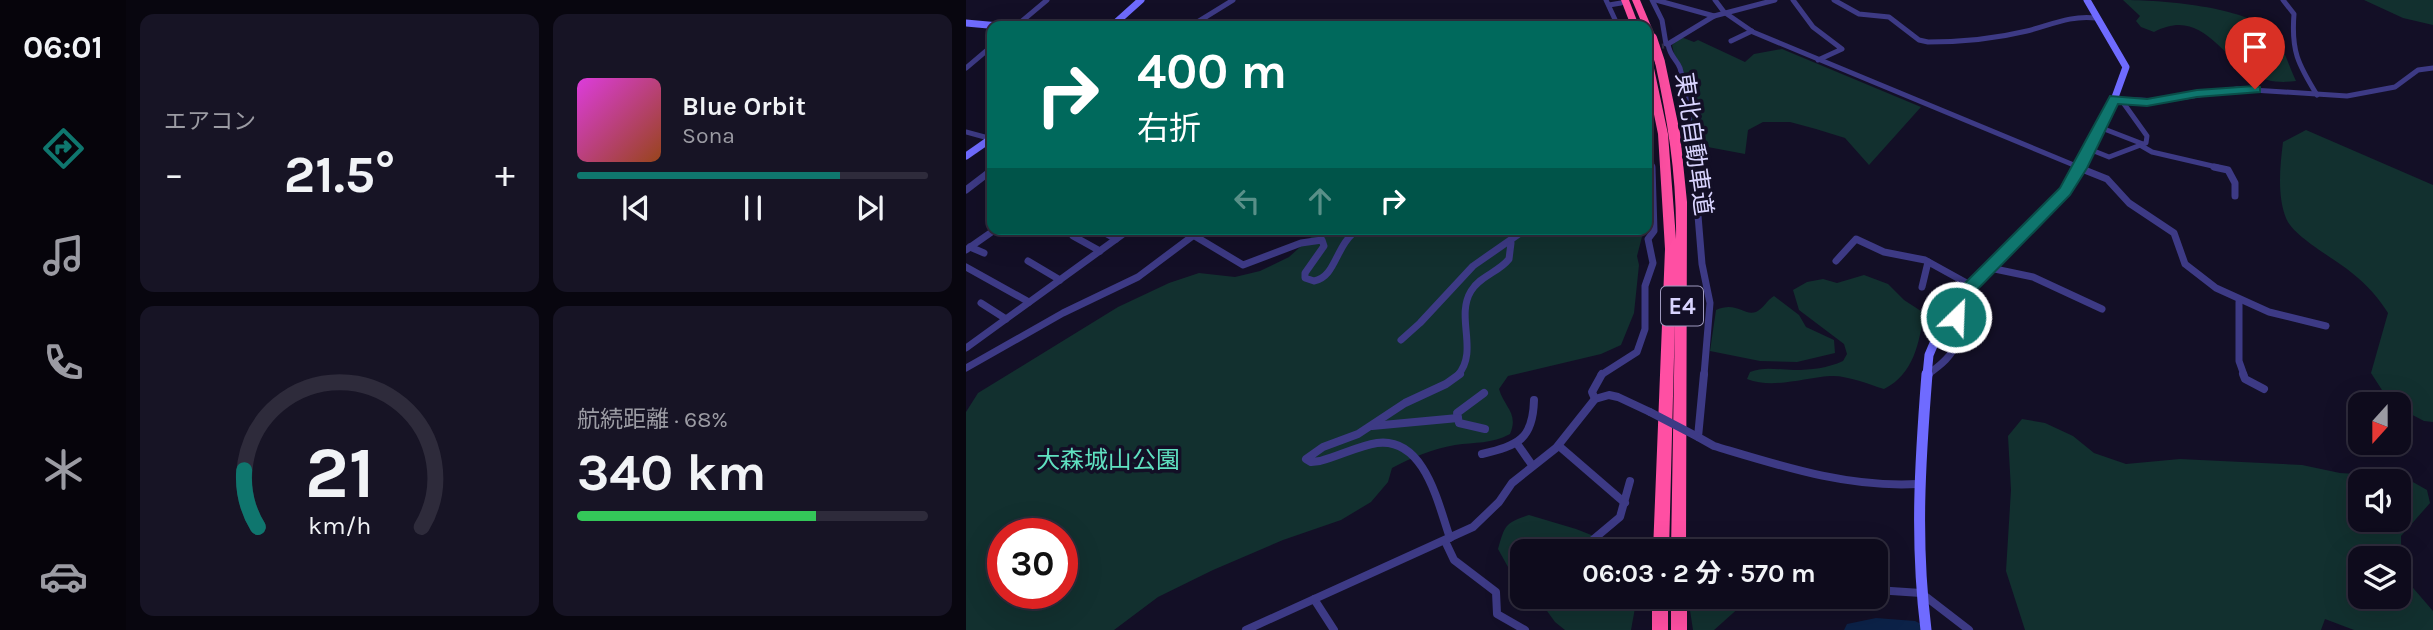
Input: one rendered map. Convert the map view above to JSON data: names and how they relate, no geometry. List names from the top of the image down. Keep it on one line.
{"streets":{"highway":["東北自動車道","E4"]},"parks":["大森城山公園"],"north":"bottom","page":{"tabs":"06:01","tile":["エアコン",["航続距離 · 68%","340 km"]],"turn":["400 m","右折"],"song":["Blue Orbit","Sona"],"heat":["−","21.5°","+"],"limit":"30","trip":"06:03 · 2 分 · 570 m","gauge":["21","km/h"]}}
